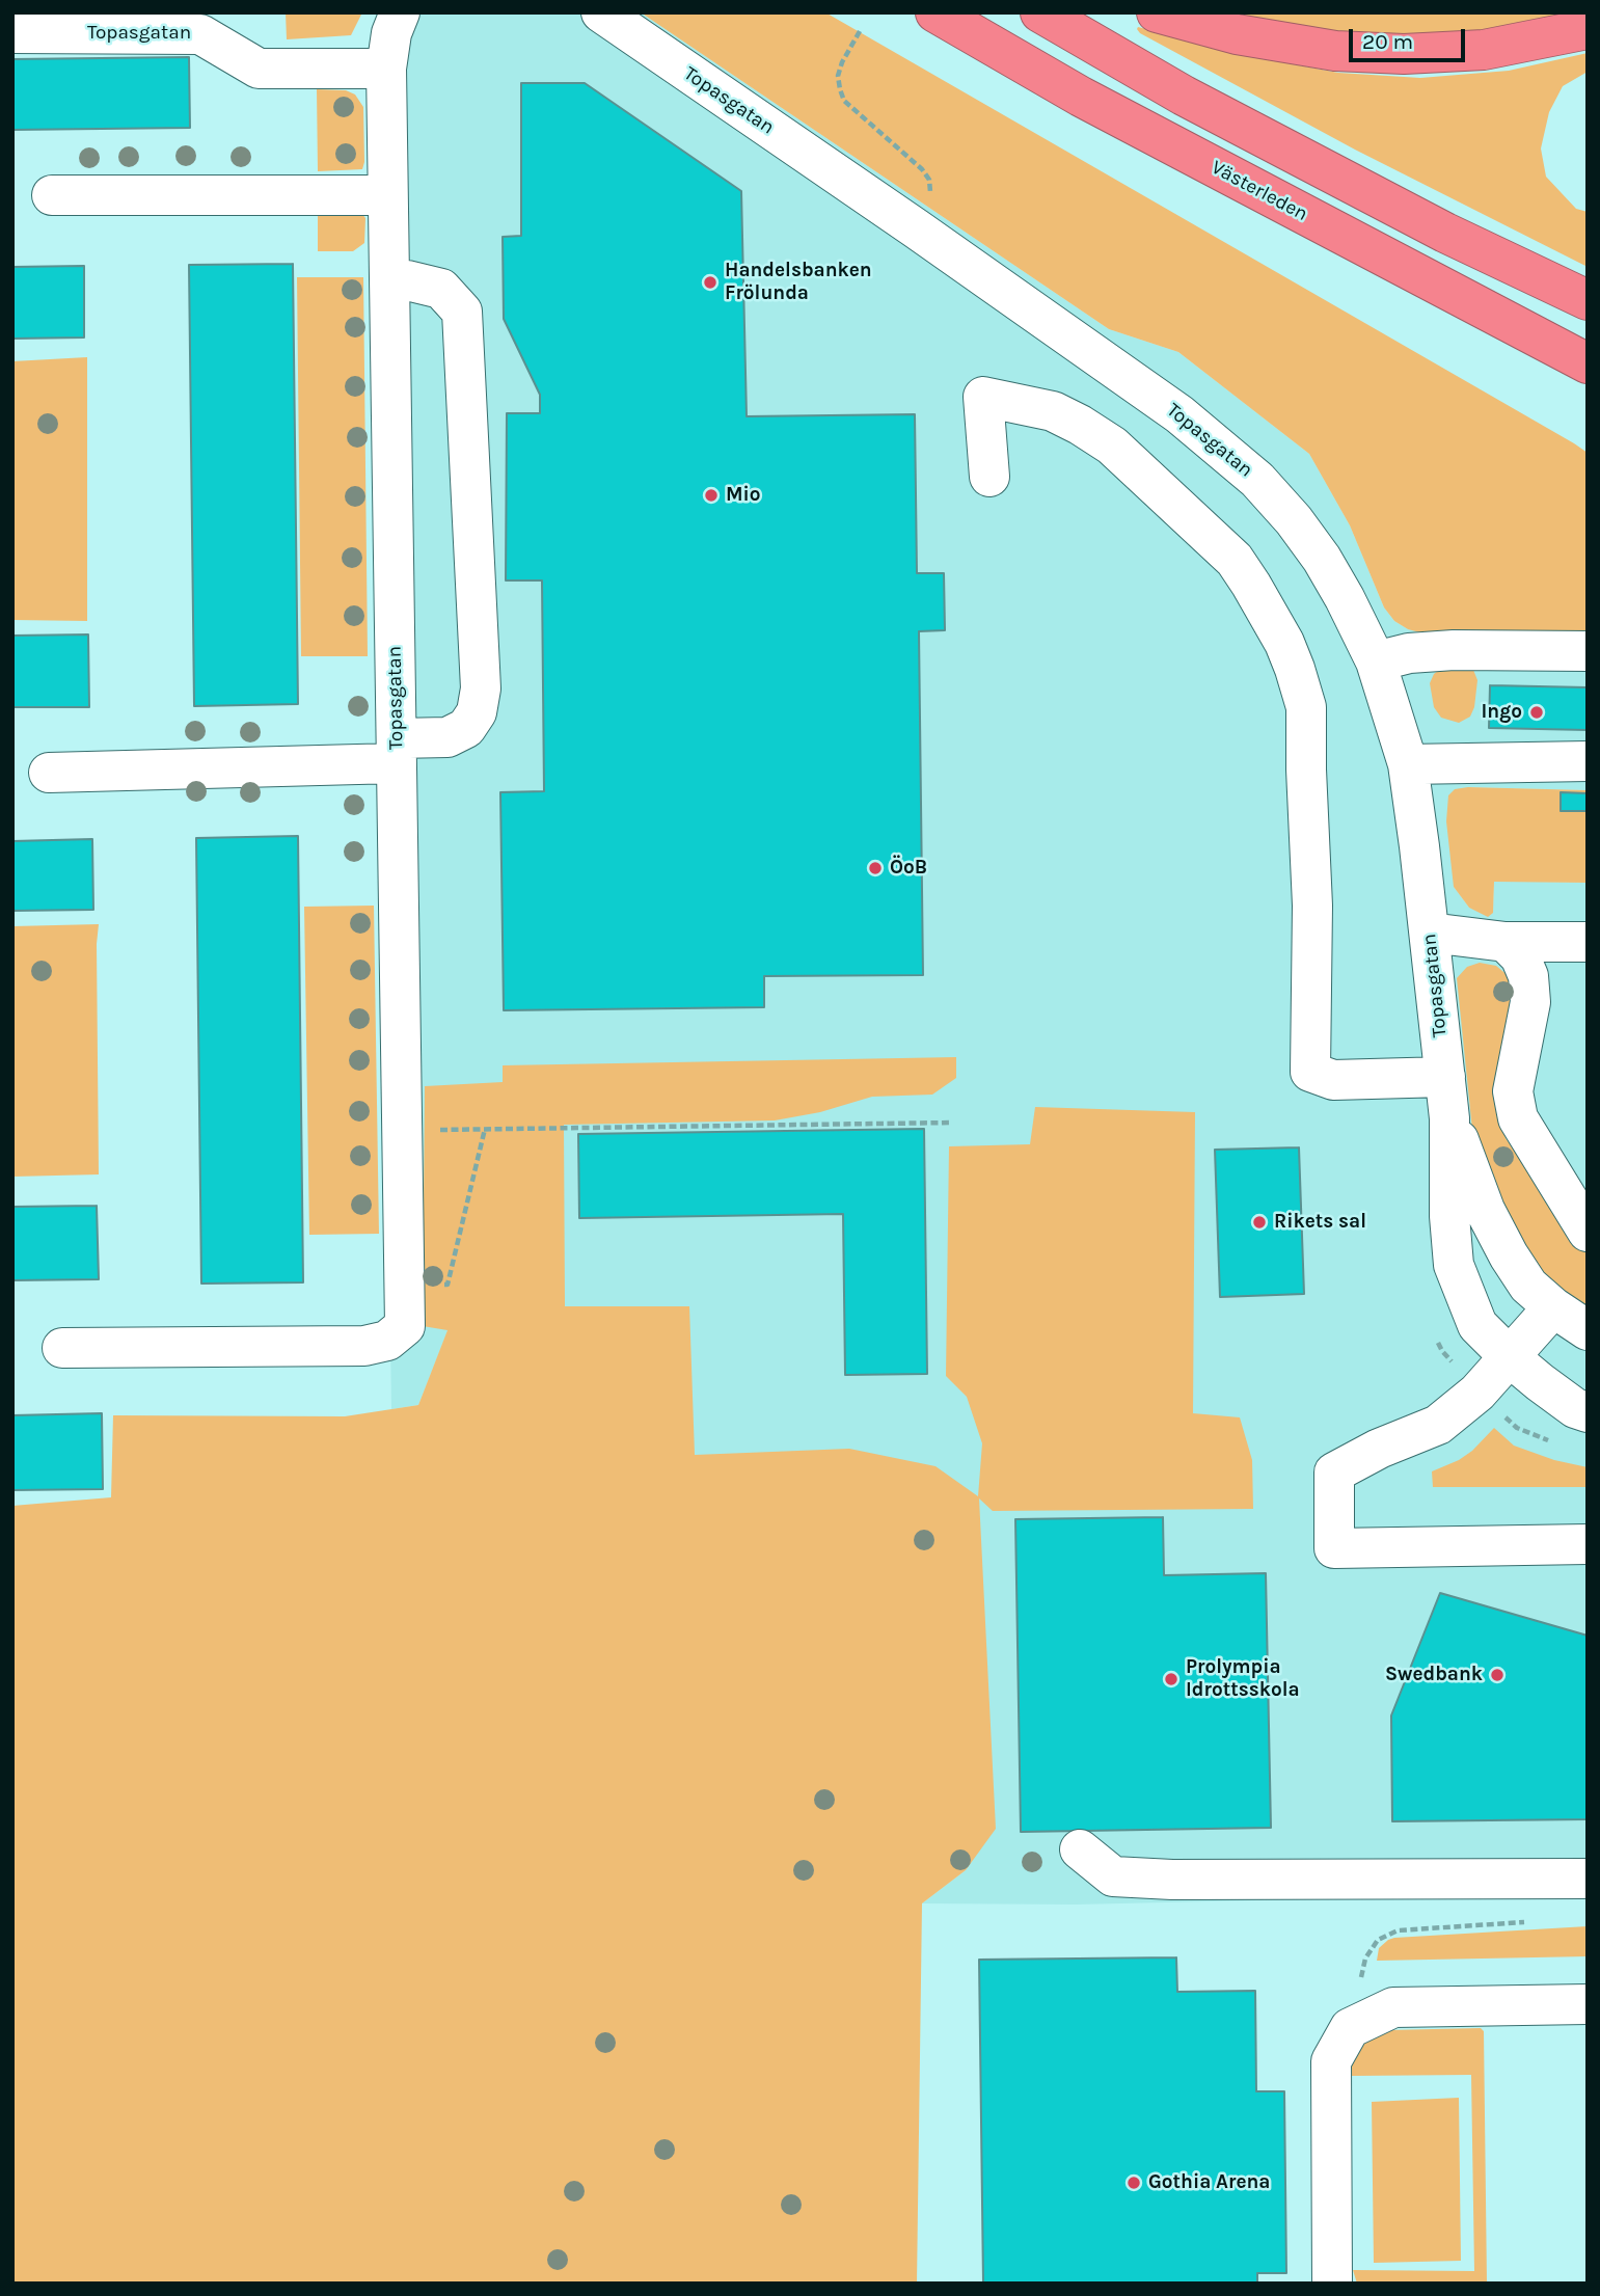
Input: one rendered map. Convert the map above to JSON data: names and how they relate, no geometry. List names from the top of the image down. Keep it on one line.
{"streets":{"highway":["Västerleden"],"street":["Topasgatan"]},"places":["Handelsbanken Frölunda","Mio","Ingo","ÖoB","Rikets sal","Swedbank","Prolympia Idrottsskola","Gothia Arena"],"scale_bar":"20 m"}
